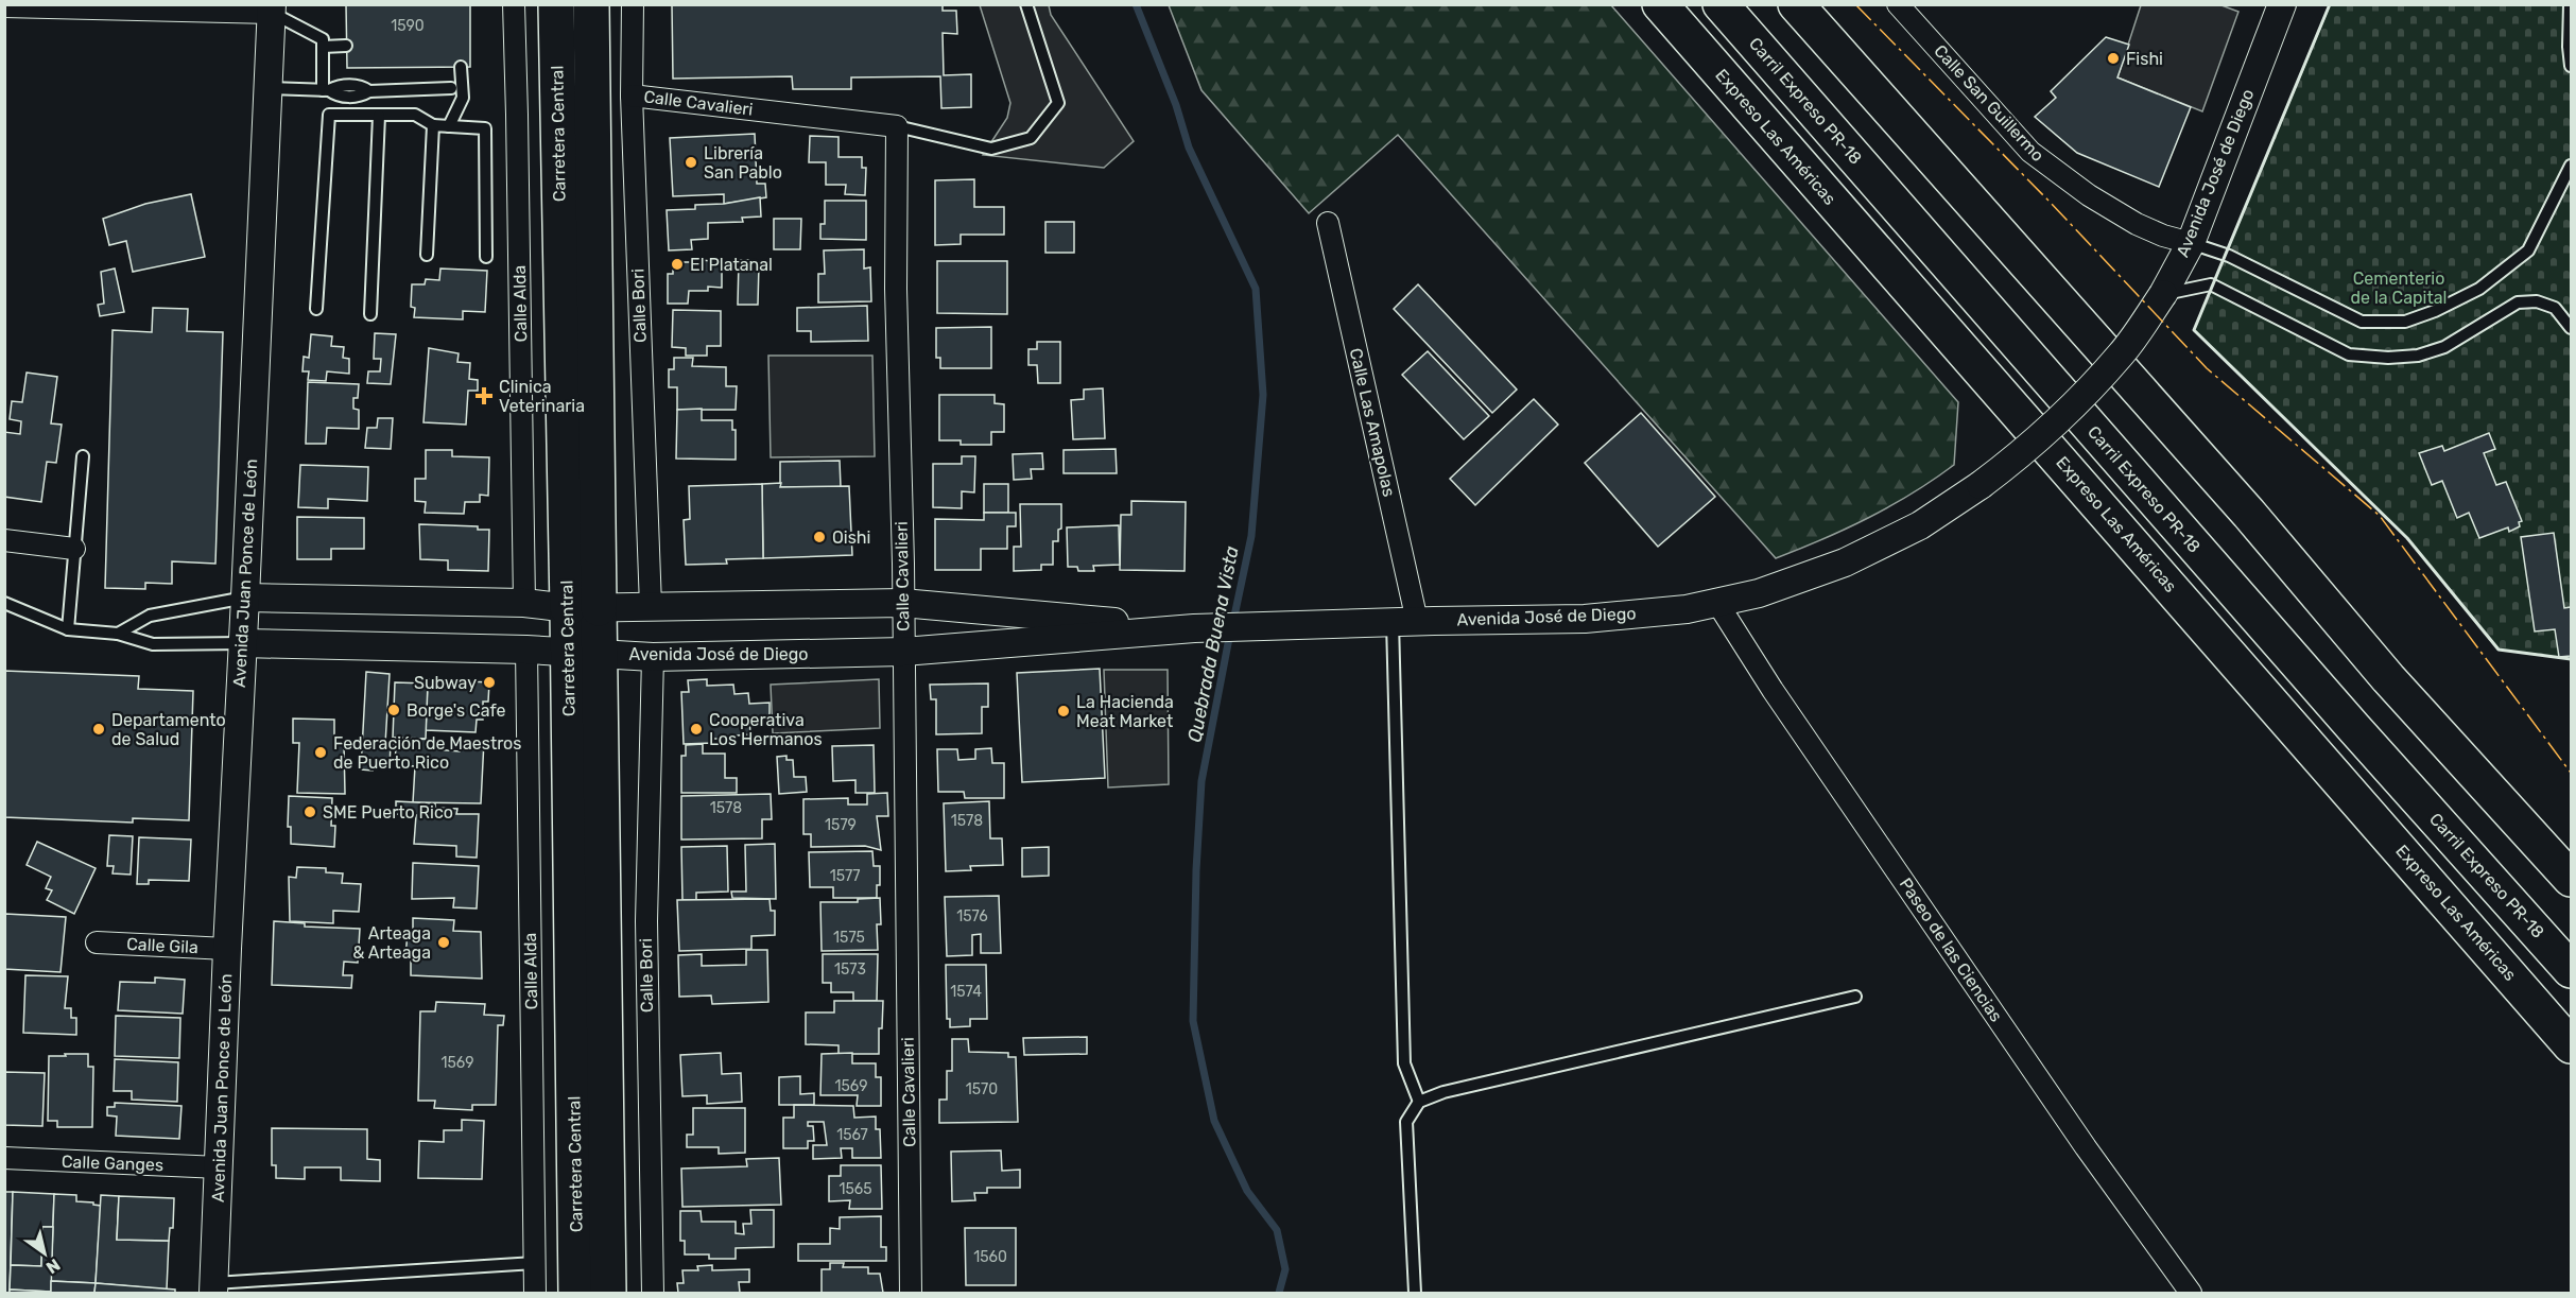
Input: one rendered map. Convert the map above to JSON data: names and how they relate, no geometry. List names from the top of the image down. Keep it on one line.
{"streets":{"highway":["Carril Expreso PR-18","Carretera Central","Expreso Las Américas"],"street":["Calle Cavalieri","Calle San Guillermo","Avenida José de Diego","Calle Alda","Calle Bori","Calle Las Amapolas","Avenida Juan Ponce de León","Calle Gila","Paseo de las Ciencias","Calle Ganges"]},"crossings":[["Calle Cavalieri","Avenida José de Diego"],["Calle Cavalieri","Calle Bori"],["Calle San Guillermo","Avenida José de Diego"],["Carretera Central","Avenida José de Diego"],["Avenida José de Diego","Calle Alda"],["Avenida José de Diego","Calle Bori"],["Avenida José de Diego","Calle Las Amapolas"],["Avenida José de Diego","Avenida Juan Ponce de León"],["Avenida José de Diego","Paseo de las Ciencias"],["Avenida Juan Ponce de León","Calle Gila"],["Avenida Juan Ponce de León","Calle Ganges"]],"water":["Quebrada Buena Vista"],"parks":["Cementerio de la Capital"],"places":{"other":["Fishi","Librería San Pablo","El Platanal","Oishi","Subway","Borge's Cafe","La Hacienda Meat Market","Departamento de Salud","Cooperativa Los Hermanos","Federación de Maestros de Puerto Rico","SME Puerto Rico","Arteaga & Arteaga"],"health":["Clinica Veterinaria"]},"house_numbers":["1590","1578","1578","1579","1577","1576","1575","1573","1574","1569","1569","1570","1567","1565","1560"],"north":"bottom right"}
